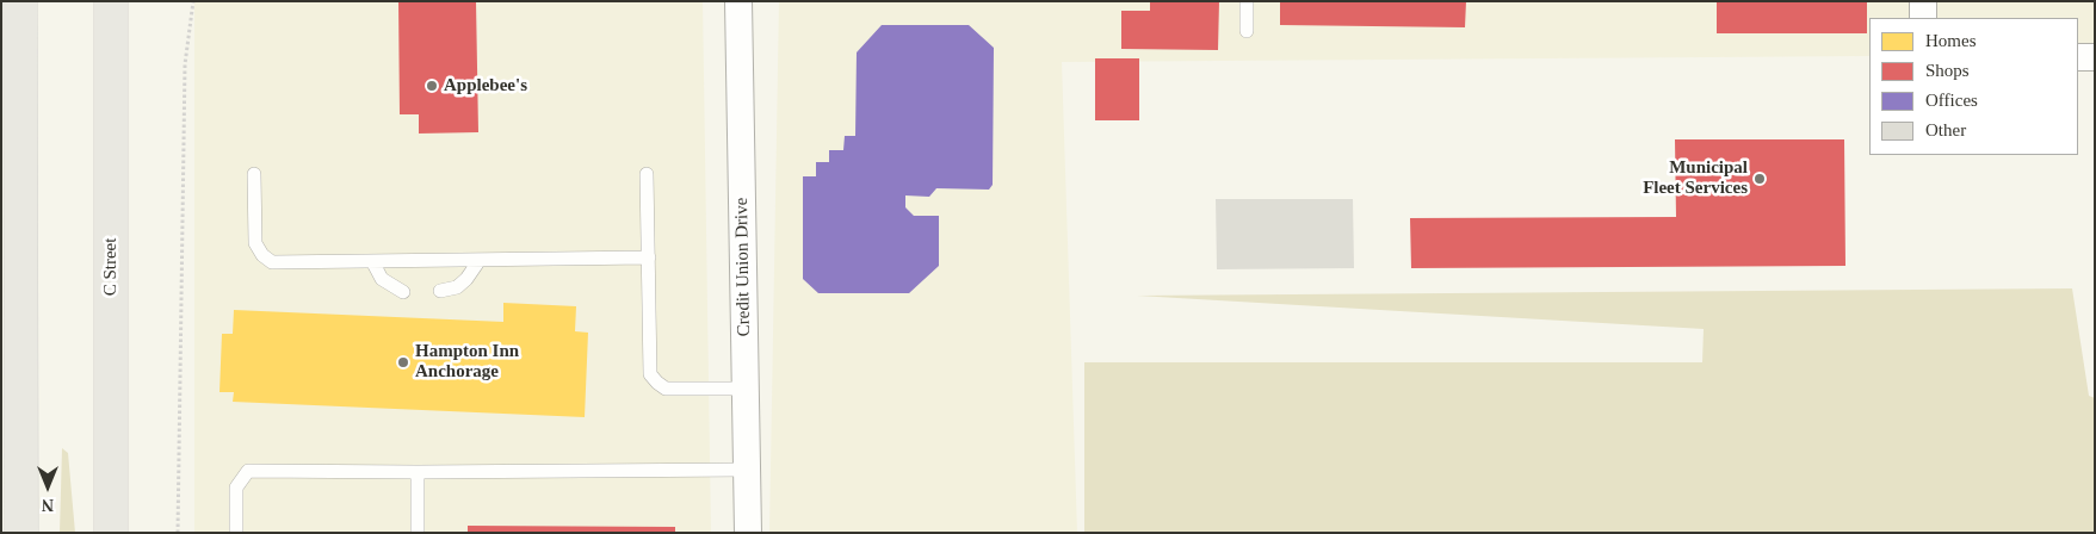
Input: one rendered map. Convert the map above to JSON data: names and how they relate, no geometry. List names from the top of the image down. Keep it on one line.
{"streets":{"main road":["C Street"],"street":["Credit Union Drive"]},"places":["Applebee's","Municipal Fleet Services","Hampton Inn Anchorage"],"legend":["Homes","Shops","Offices","Other"],"north":"bottom"}
